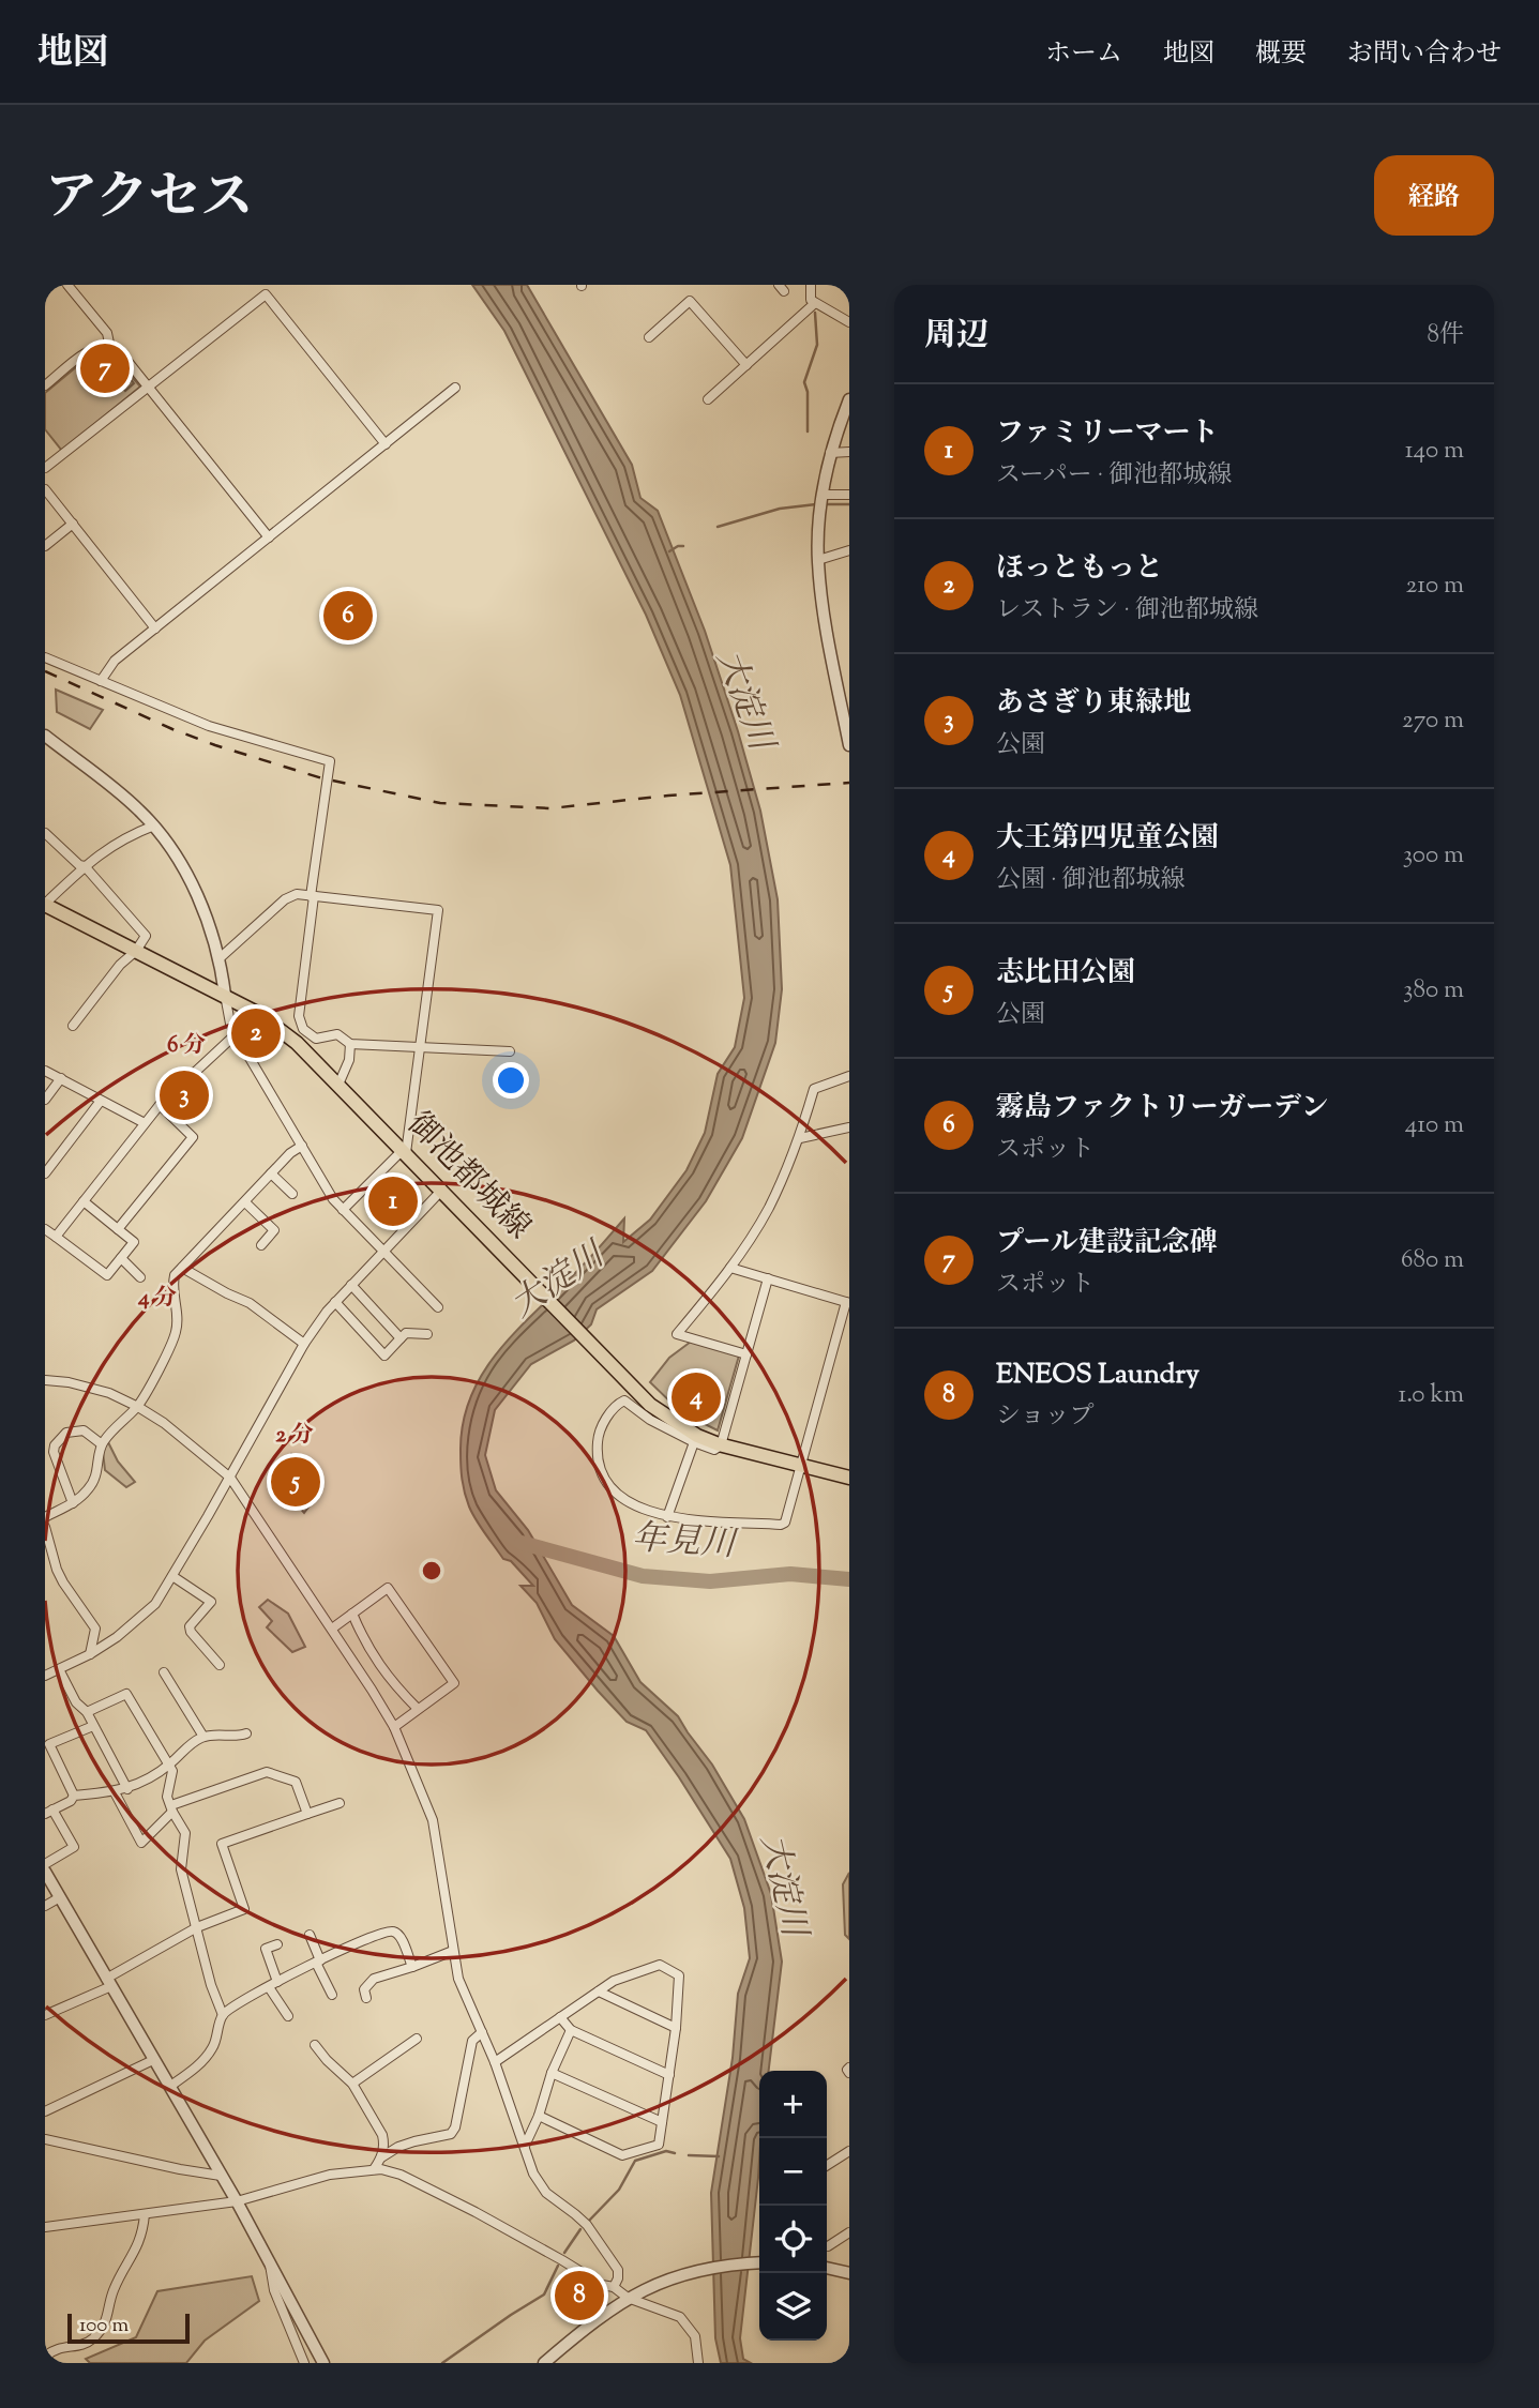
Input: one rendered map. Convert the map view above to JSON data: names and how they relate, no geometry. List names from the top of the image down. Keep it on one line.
{"streets":{"main road":["御池都城線"]},"water":["大淀川","年見川"],"scale_bar":"100 m","page":{"header":"地図","nav":["ホーム","地図","概要","お問い合わせ"],"title":"アクセス","buttons":"経路","heading":["周辺","8件"],"pins":["7","6","2","3","1","4","5","8"],"list":[{"mark":"1","name":"ファミリーマート","note":"スーパー · 御池都城線","value":"140 m"},{"mark":"2","name":"ほっともっと","note":"レストラン · 御池都城線","value":"210 m"},{"mark":"3","name":"あさぎり東緑地","note":"公園","value":"270 m"},{"mark":"4","name":"大王第四児童公園","note":"公園 · 御池都城線","value":"300 m"},{"mark":"5","name":"志比田公園","note":"公園","value":"380 m"},{"mark":"6","name":"霧島ファクトリーガーデン","note":"スポット","value":"410 m"},{"mark":"7","name":"プール建設記念碑","note":"スポット","value":"680 m"},{"mark":"8","name":"ENEOS Laundry","note":"ショップ","value":"1.0 km"}],"map_buttons":["+","−"],"scale":"100 m"},"rings":["6 分","4 分","2 分"]}
